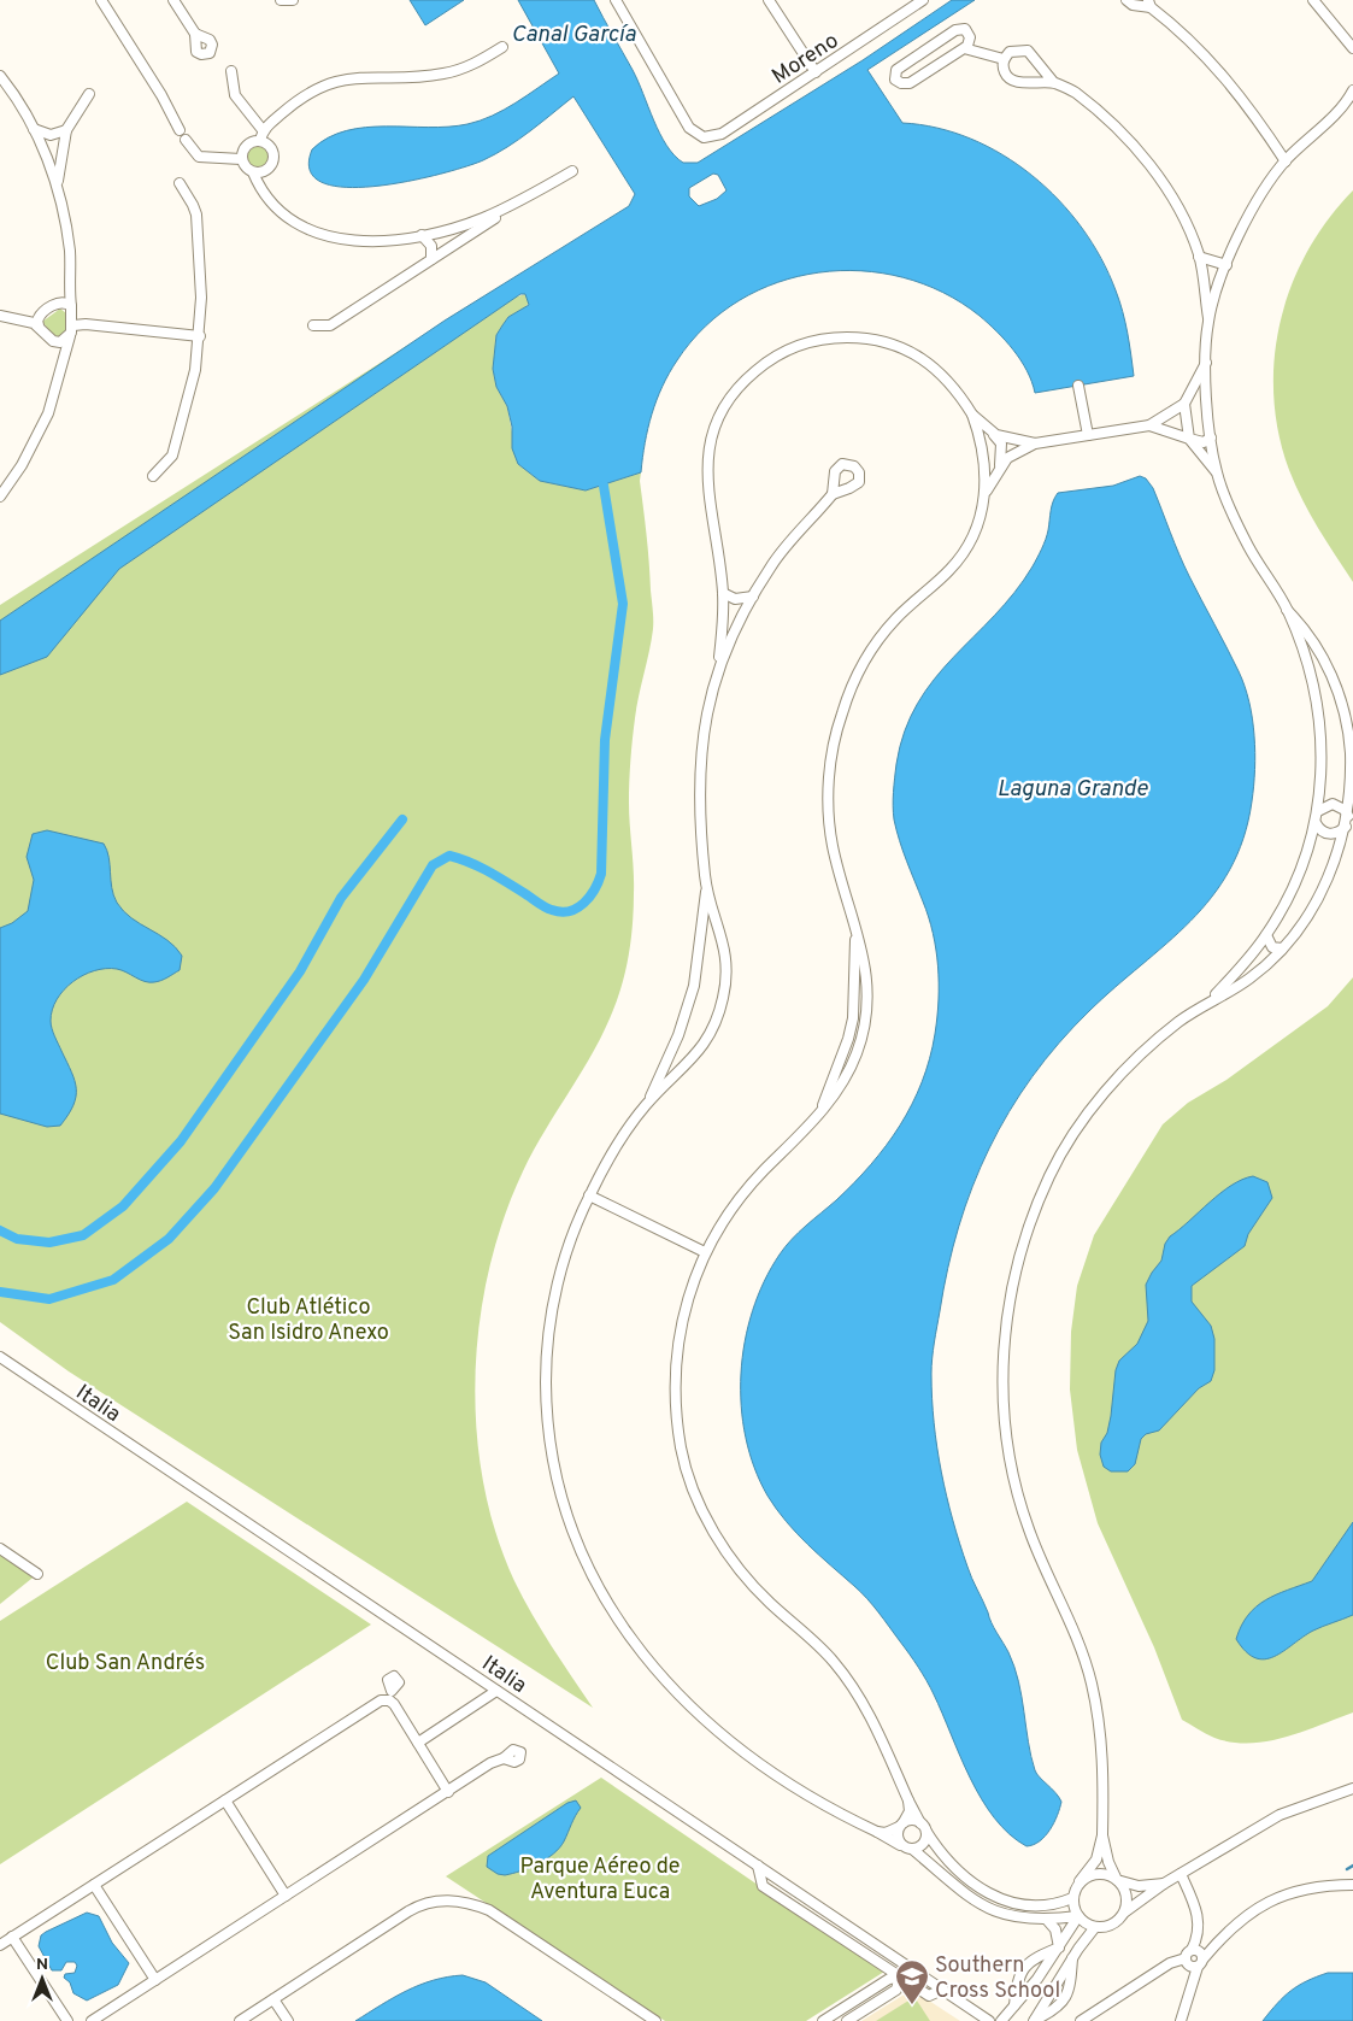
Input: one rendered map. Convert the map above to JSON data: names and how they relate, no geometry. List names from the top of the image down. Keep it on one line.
{"streets":{"street":["Moreno","Italia"]},"water":["Canal García","Laguna Grande"],"parks":["Club Atlético San Isidro Anexo","Club San Andrés","Parque Aéreo de Aventura Euca"],"places":{"school or university":["Southern Cross School"]},"north":"top"}
